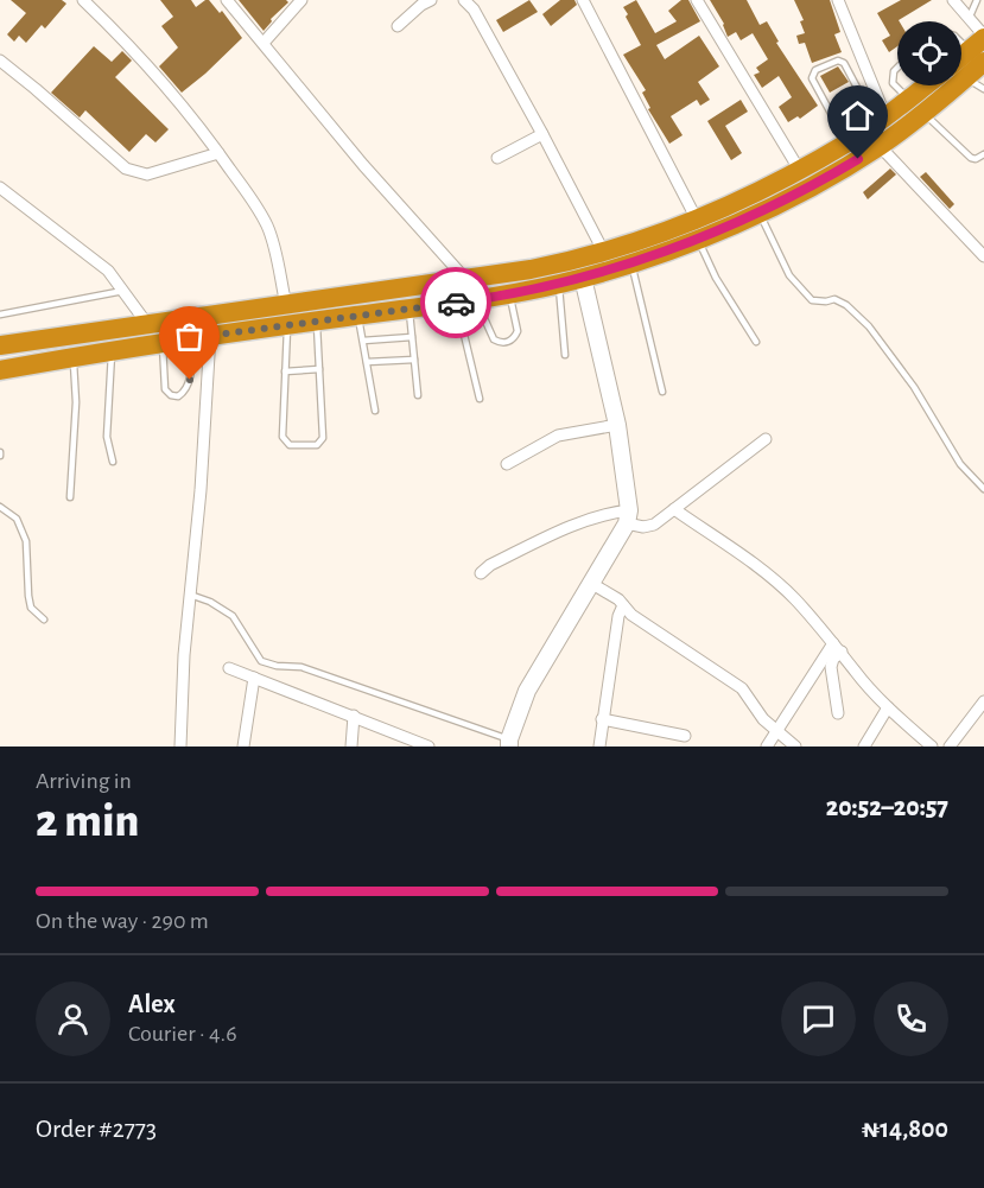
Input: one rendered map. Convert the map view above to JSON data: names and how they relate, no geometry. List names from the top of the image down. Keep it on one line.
{"page":{"heading":["2 min","Arriving in","20:52–20:57"],"panel":["Alex","Courier · 4.6","Order #2773","₦14,800"],"bar":"On the way · 290 m"}}
